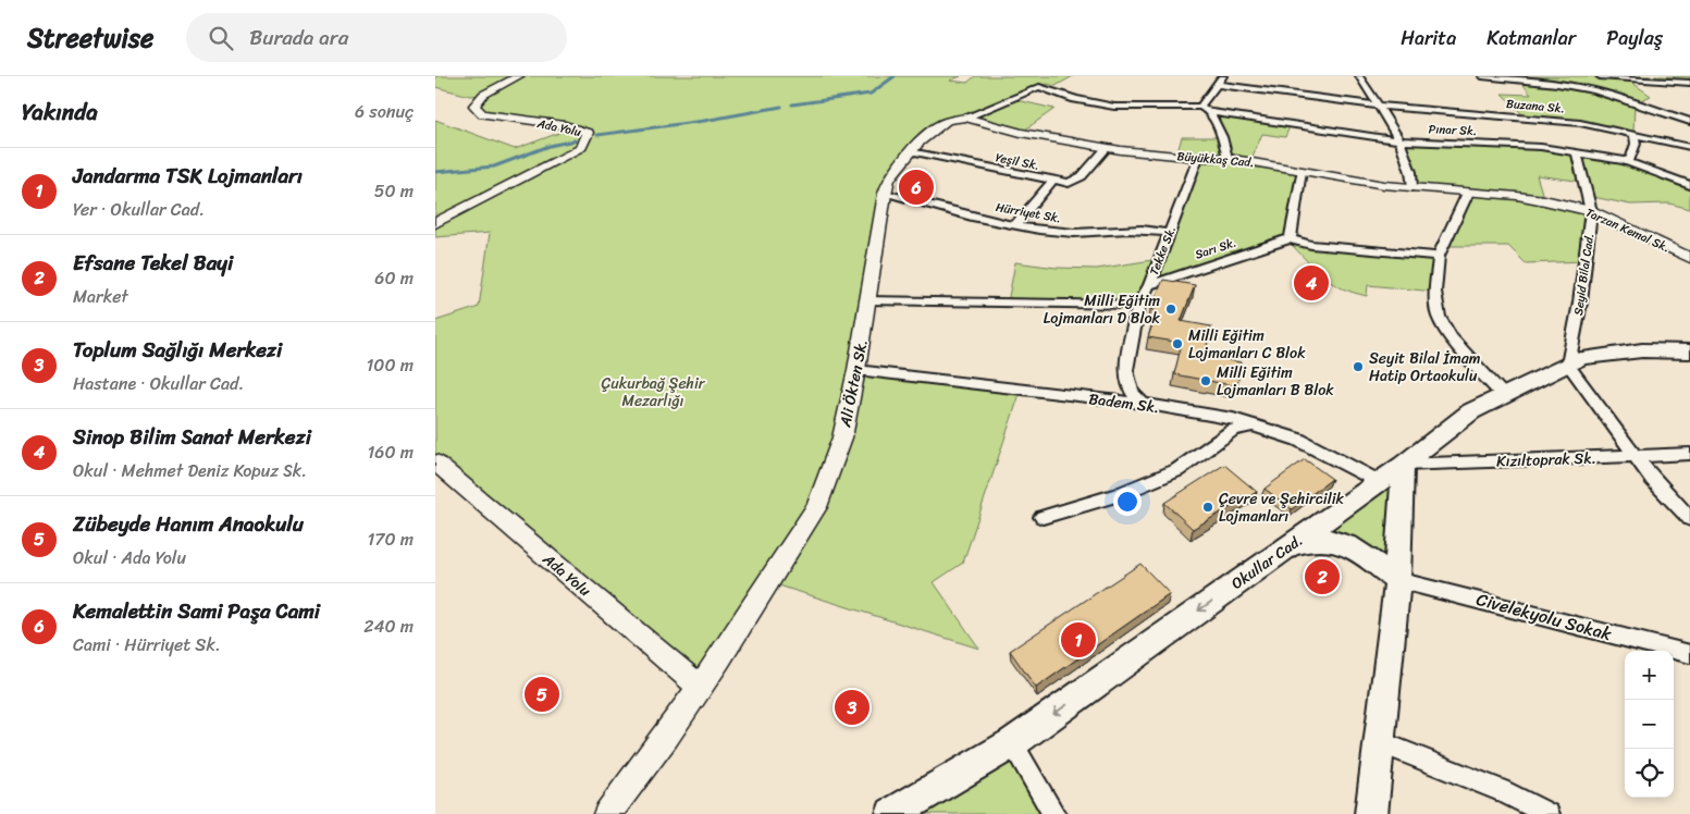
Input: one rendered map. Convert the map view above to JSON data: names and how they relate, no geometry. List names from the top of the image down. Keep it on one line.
{"streets":{"main road":["Okullar Cad."],"street":["Buzana Sk.","Ada Yolu","Pınar Sk.","Büyükkaş Cad.","Yeşil Sk.","Hürriyet Sk.","Tarzan Kemal Sk.","Sarı Sk.","Tekke Sk.","Seyid Bilal Cad.","Ali Ökten Sk.","Badem Sk.","Kızıltoprak Sk.","Civelekyolu Sokak"]},"crossings":[["Ada Yolu","Ali Ökten Sk."],["Pınar Sk.","Seyid Bilal Cad."],["Büyükkaş Cad.","Yeşil Sk."],["Büyükkaş Cad.","Tarzan Kemal Sk."],["Büyükkaş Cad.","Tekke Sk."],["Büyükkaş Cad.","Seyid Bilal Cad."],["Büyükkaş Cad.","Ali Ökten Sk."],["Büyükkaş Cad.","Okullar Cad."],["Yeşil Sk.","Ali Ökten Sk."],["Hürriyet Sk.","Tekke Sk."],["Hürriyet Sk.","Ali Ökten Sk."],["Tarzan Kemal Sk.","Seyid Bilal Cad."],["Tarzan Kemal Sk.","Okullar Cad."],["Sarı Sk.","Tekke Sk."],["Tekke Sk.","Badem Sk."],["Seyid Bilal Cad.","Okullar Cad."],["Ali Ökten Sk.","Badem Sk."],["Badem Sk.","Okullar Cad."],["Kızıltoprak Sk.","Okullar Cad."]],"one_way":["Okullar Cad."],"parks":["Çukurbağ Şehir Mezarlığı"],"places":["Milli Eğitim Lojmanları D Blok","Milli Eğitim Lojmanları C Blok","Seyit Bilal İmam Hatip Ortaokulu","Milli Eğitim Lojmanları B Blok","Çevre ve Şehircilik Lojmanları"],"page":{"header":"Streetwise","search":"Burada ara","nav":["Harita","Katmanlar","Paylaş"],"heading":["Yakında","6 sonuç"],"list":[{"mark":"1","name":"Jandarma TSK Lojmanları","note":"Yer · Okullar Cad.","value":"50 m"},{"mark":"2","name":"Efsane Tekel Bayi","note":"Market","value":"60 m"},{"mark":"3","name":"Toplum Sağlığı Merkezi","note":"Hastane · Okullar Cad.","value":"100 m"},{"mark":"4","name":"Sinop Bilim Sanat Merkezi","note":"Okul · Mehmet Deniz Kopuz Sk.","value":"160 m"},{"mark":"5","name":"Zübeyde Hanım Anaokulu","note":"Okul · Ada Yolu","value":"170 m"},{"mark":"6","name":"Kemalettin Sami Paşa Cami","note":"Cami · Hürriyet Sk.","value":"240 m"}],"pins":["6","4","2","1","5","3"],"map_buttons":["+","−"]}}
